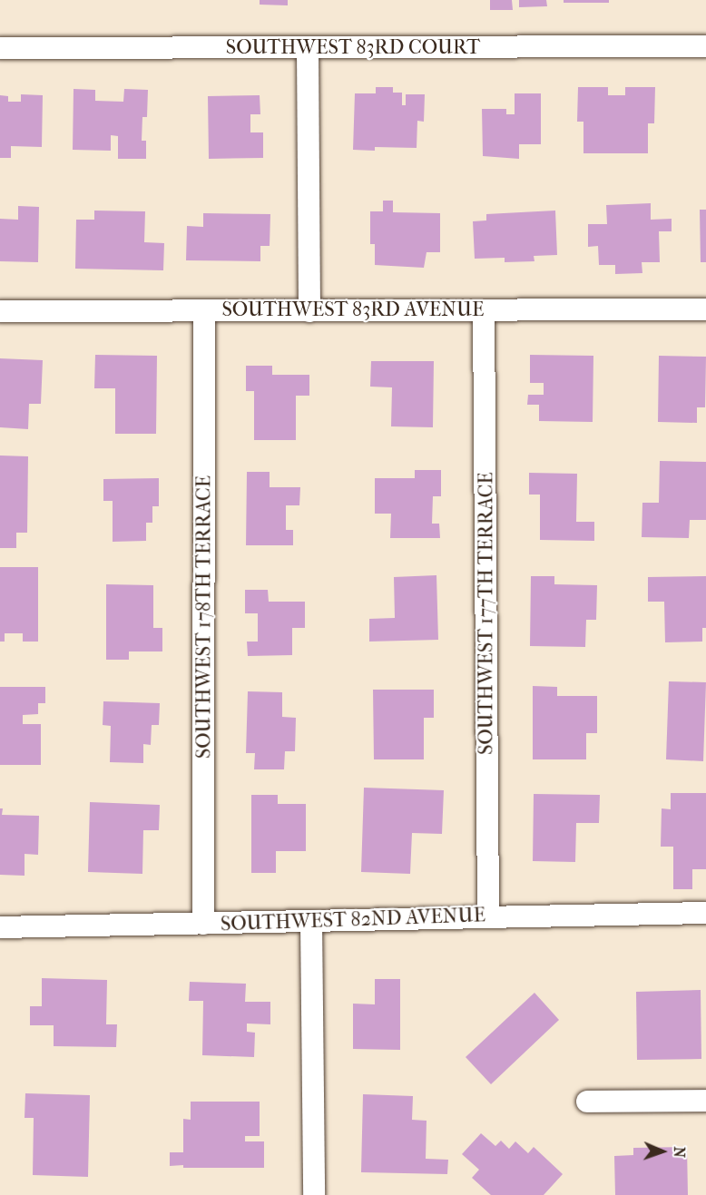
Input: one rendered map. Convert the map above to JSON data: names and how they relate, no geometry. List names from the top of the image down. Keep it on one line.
{"streets":{"street":["SOUTHWEST 83RD COURT","SOUTHWEST 83RD AVENUE","SOUTHWEST 177TH TERRACE","SOUTHWEST 178TH TERRACE","SOUTHWEST 82ND AVENUE"]},"crossings":[["SOUTHWEST 83RD AVENUE","SOUTHWEST 177TH TERRACE"],["SOUTHWEST 83RD AVENUE","SOUTHWEST 178TH TERRACE"],["SOUTHWEST 177TH TERRACE","SOUTHWEST 82ND AVENUE"],["SOUTHWEST 178TH TERRACE","SOUTHWEST 82ND AVENUE"]],"north":"right"}
